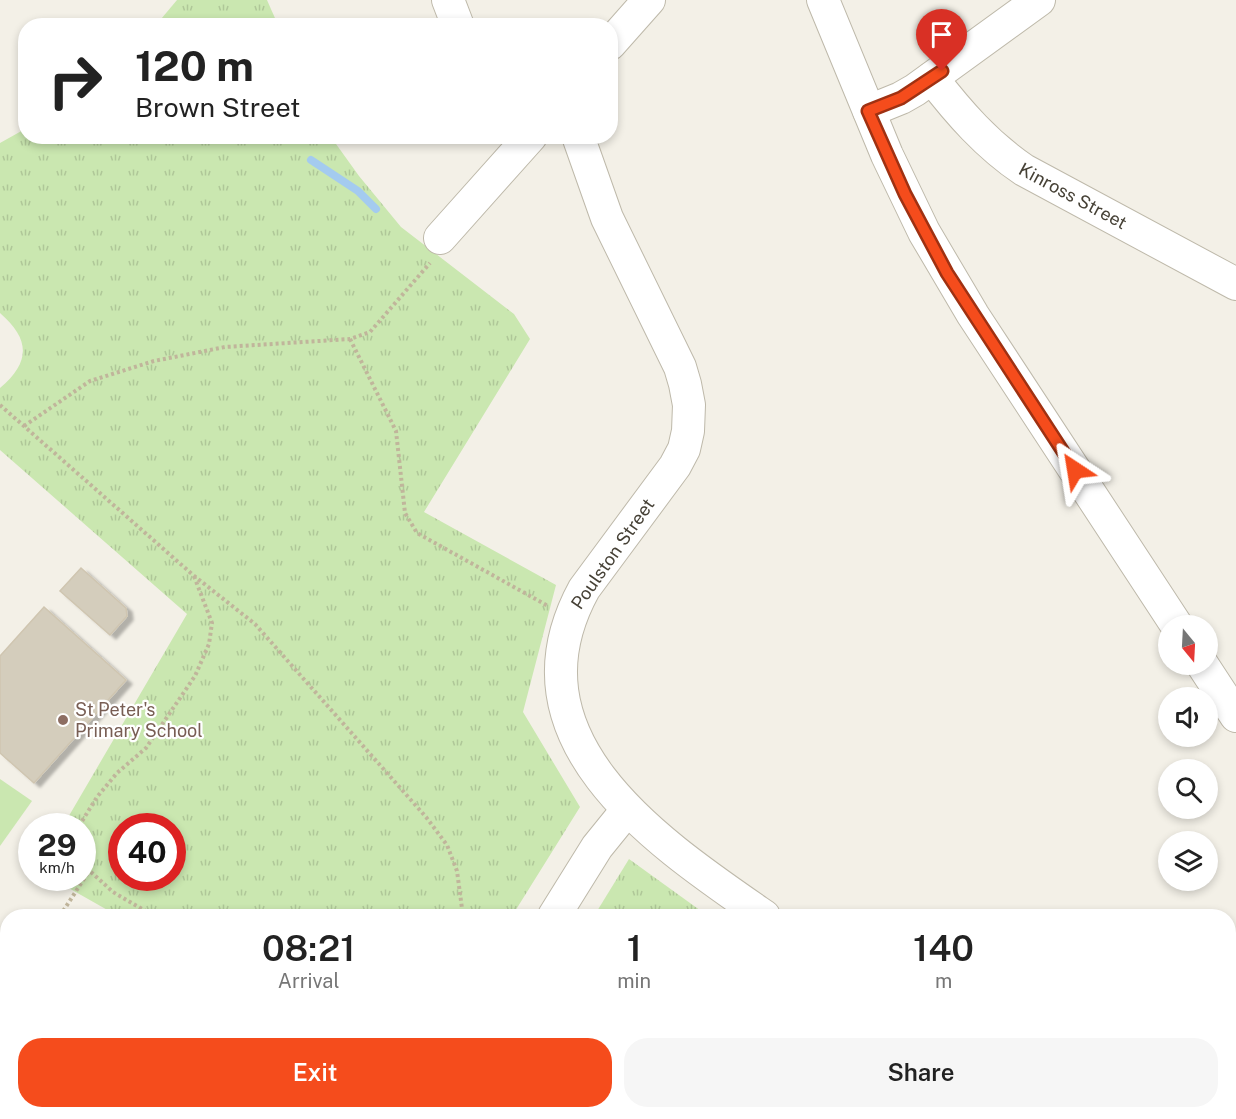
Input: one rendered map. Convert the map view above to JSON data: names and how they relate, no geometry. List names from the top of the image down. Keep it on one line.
{"streets":{"street":["Kinross Street","Poulston Street"]},"places":["St Peter's Primary School"],"north":"bottom","page":{"turn":["120 m","Brown Street"],"speed":"29 km/h","limit":"40","eta":["08:21","Arrival","1","min","140","m"],"buttons":["Exit","Share"]}}
